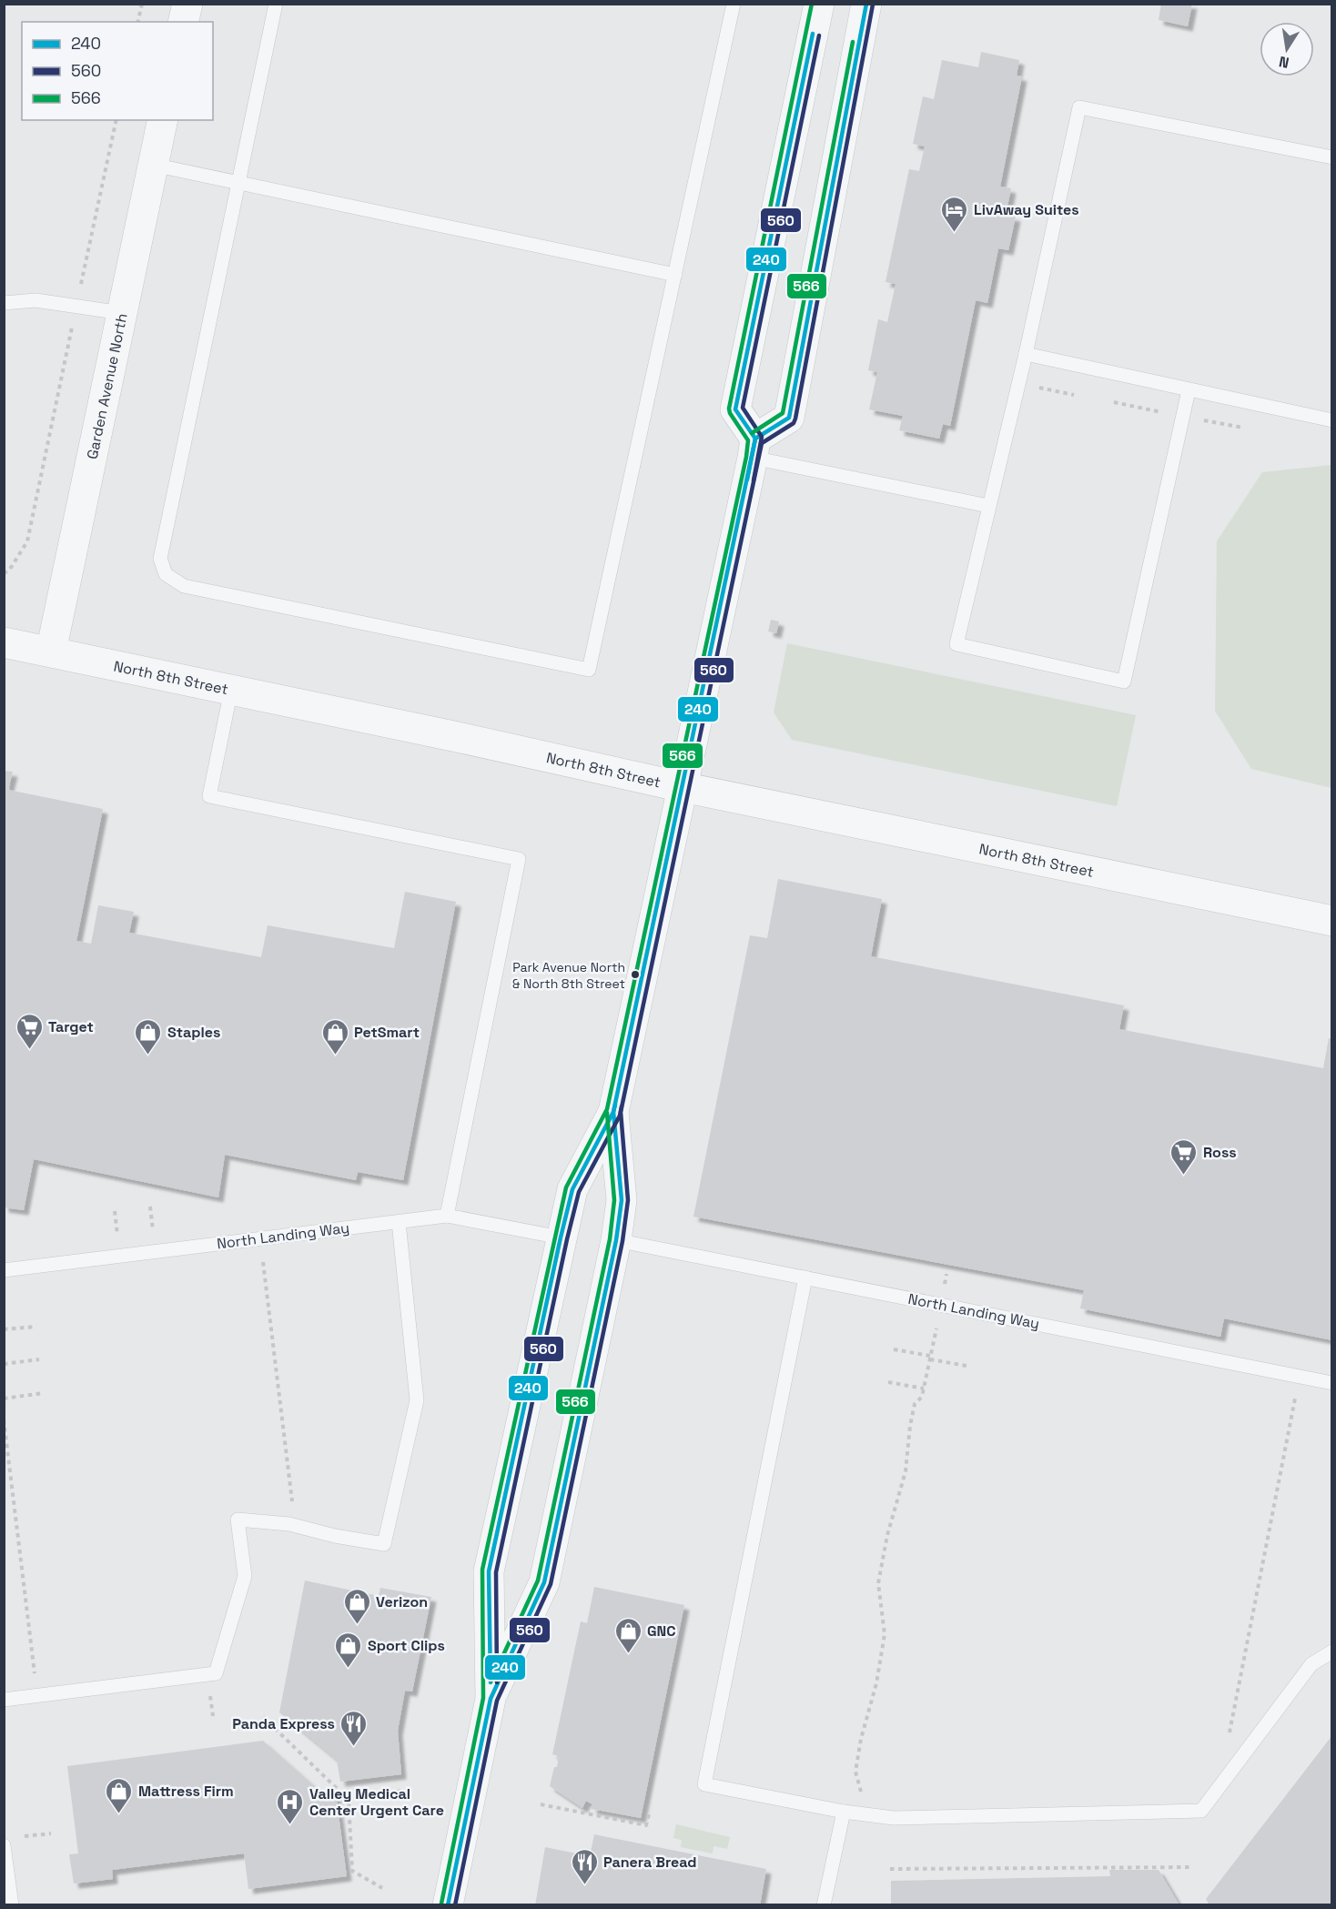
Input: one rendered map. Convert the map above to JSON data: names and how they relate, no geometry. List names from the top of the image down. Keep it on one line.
{"streets":{"street":["Garden Avenue North","North 8th Street"],"lane":["North Landing Way"]},"crossings":[["Garden Avenue North","North 8th Street"]],"places":{"hotel":["LivAway Suites"],"other":["Park Avenue North & North 8th Street"],"supermarket":["Target","Ross"],"shop":["Staples","PetSmart","Verizon","GNC","Sport Clips","Mattress Firm"],"restaurant":["Panda Express","Panera Bread"],"hospital":["Valley Medical Center Urgent Care"]},"lines":["transit line 240","transit line 566","transit line 560"],"legend":["240","560","566"],"north":"bottom"}
